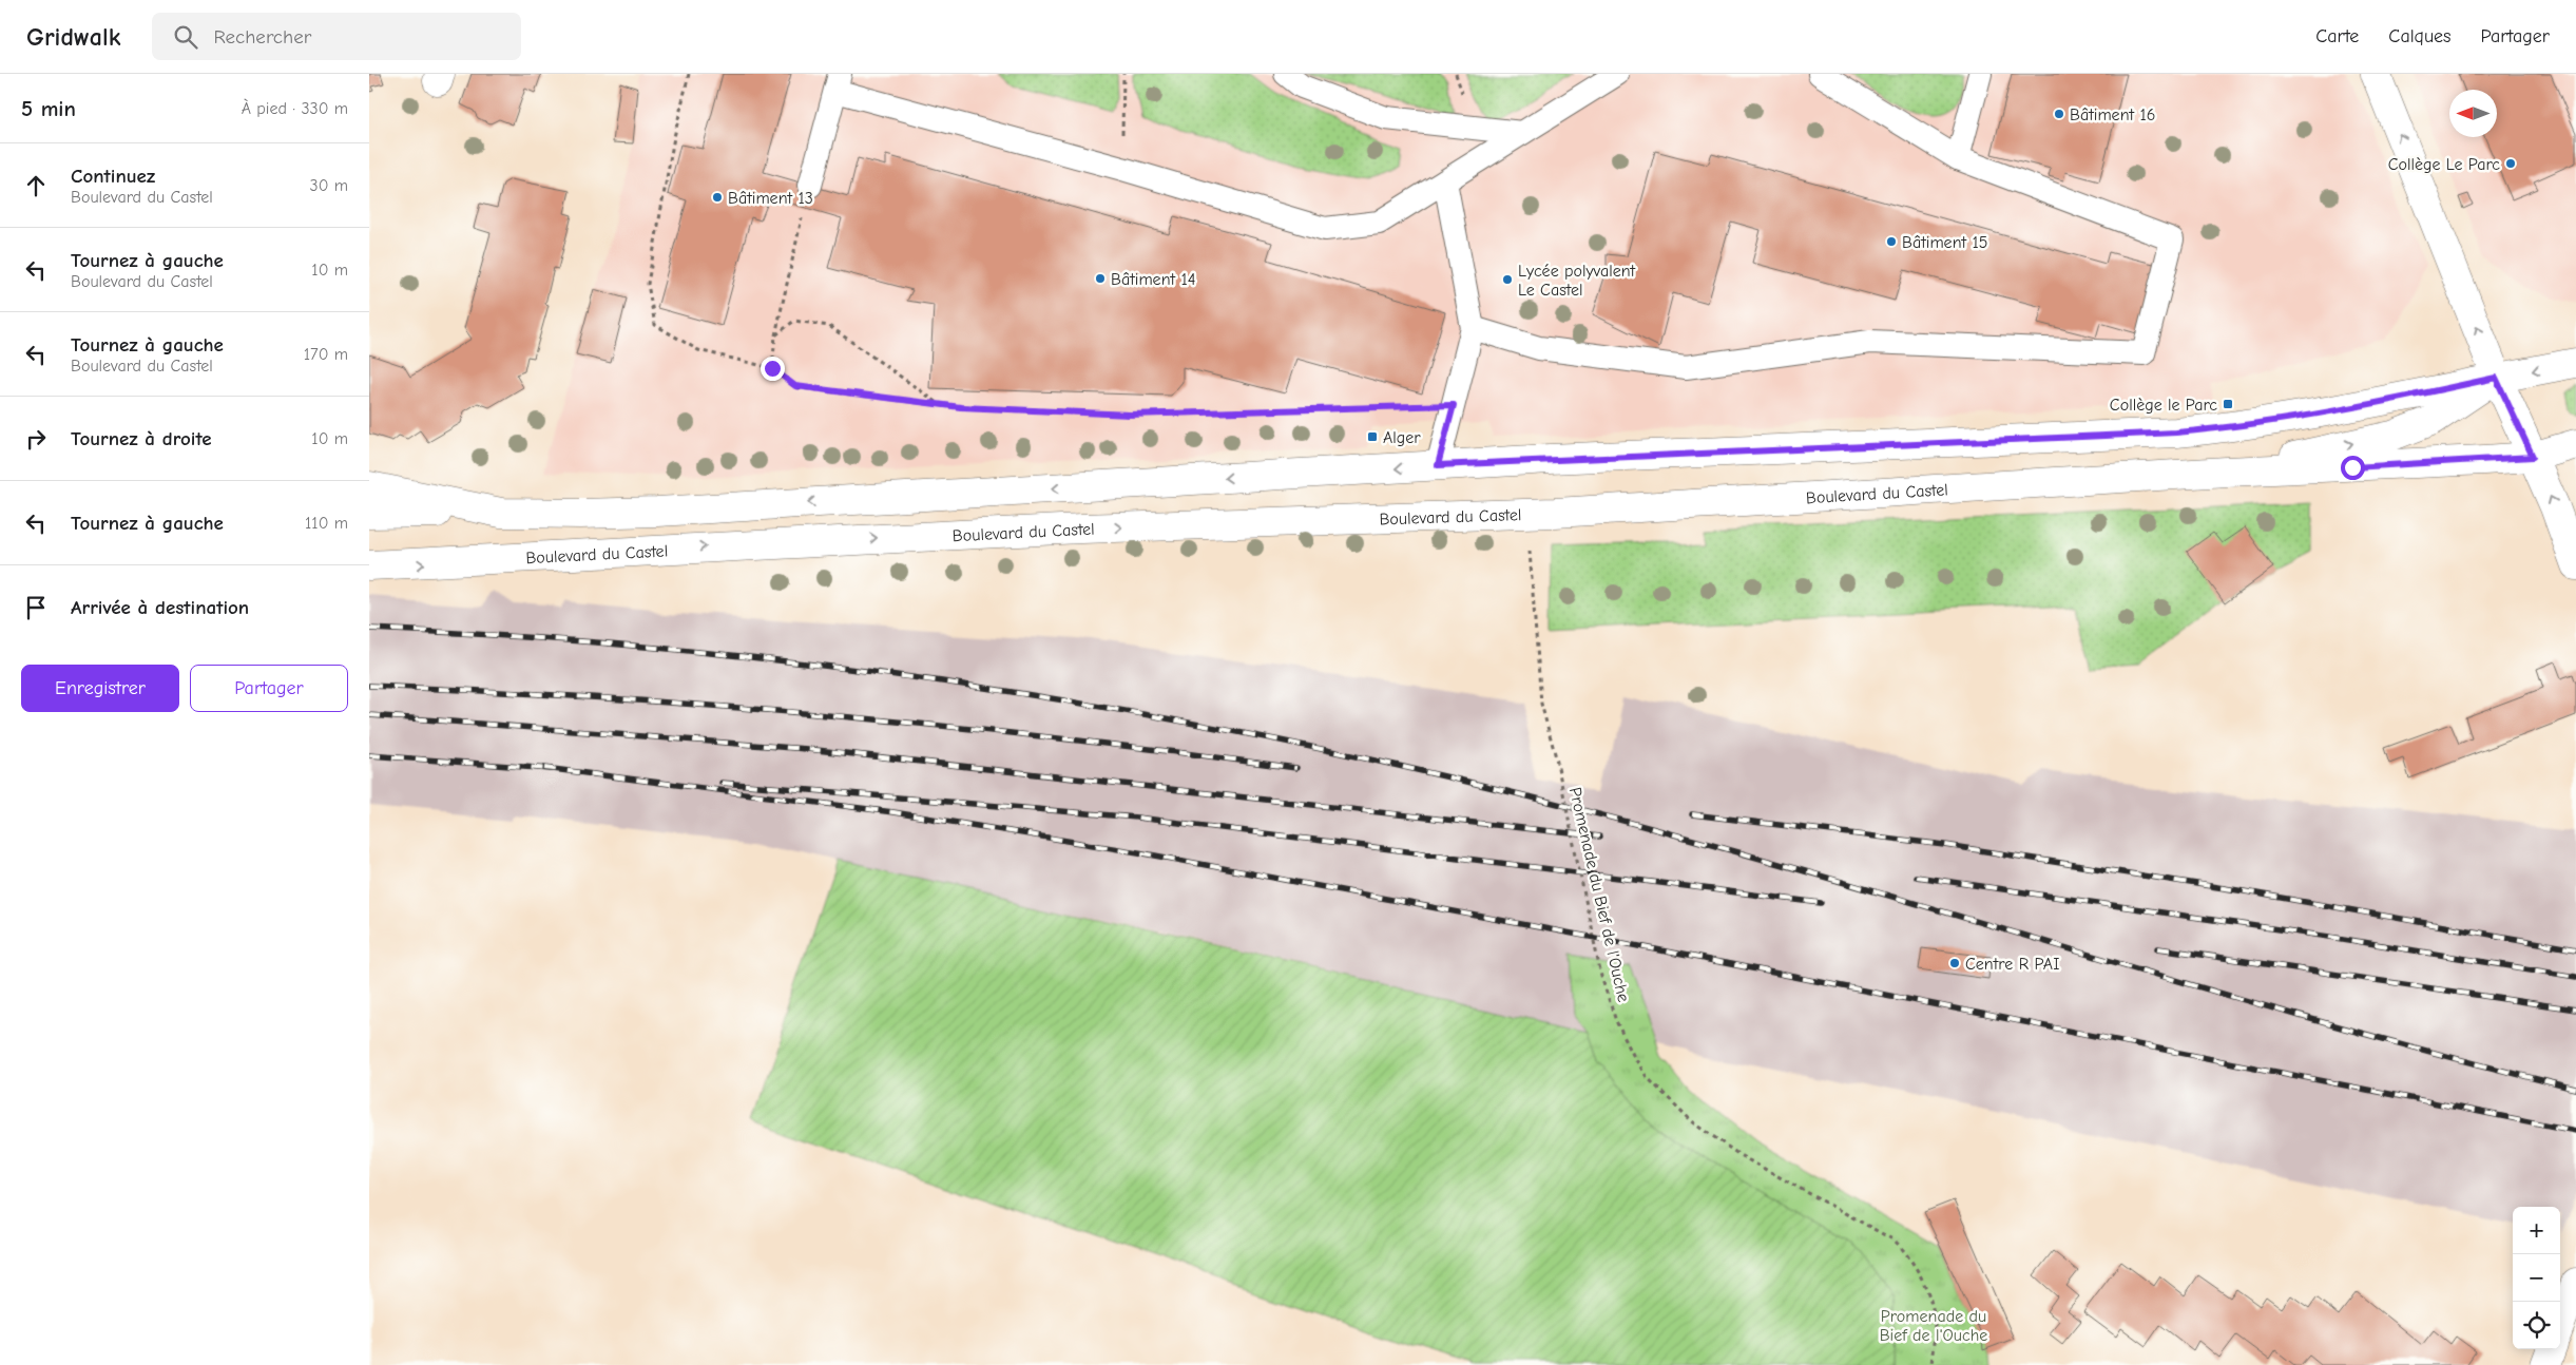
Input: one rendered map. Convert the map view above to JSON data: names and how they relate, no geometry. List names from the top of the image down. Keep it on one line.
{"streets":{"main road":["Boulevard du Castel"],"path":["Promenade du Bief de l'Ouche"]},"parks":["Promenade du Bief de l'Ouche"],"places":{"other":["Bâtiment 16","Collège Le Parc","Bâtiment 13","Bâtiment 15","Bâtiment 14","Lycée polyvalent Le Castel","Centre R PAI"],"transit":["Collège le Parc","Alger"]},"north":"left","page":{"header":"Gridwalk","search":"Rechercher","nav":["Carte","Calques","Partager"],"heading":["5 min","À pied · 330 m"],"list":[["Continuez","Boulevard du Castel","30 m"],["Tournez à gauche","Boulevard du Castel","10 m"],["Tournez à gauche","Boulevard du Castel","170 m"],["Tournez à droite","10 m"],["Tournez à gauche","110 m"],"Arrivée à destination"],"buttons":["Enregistrer","Partager"],"map_buttons":["+","−"]}}
